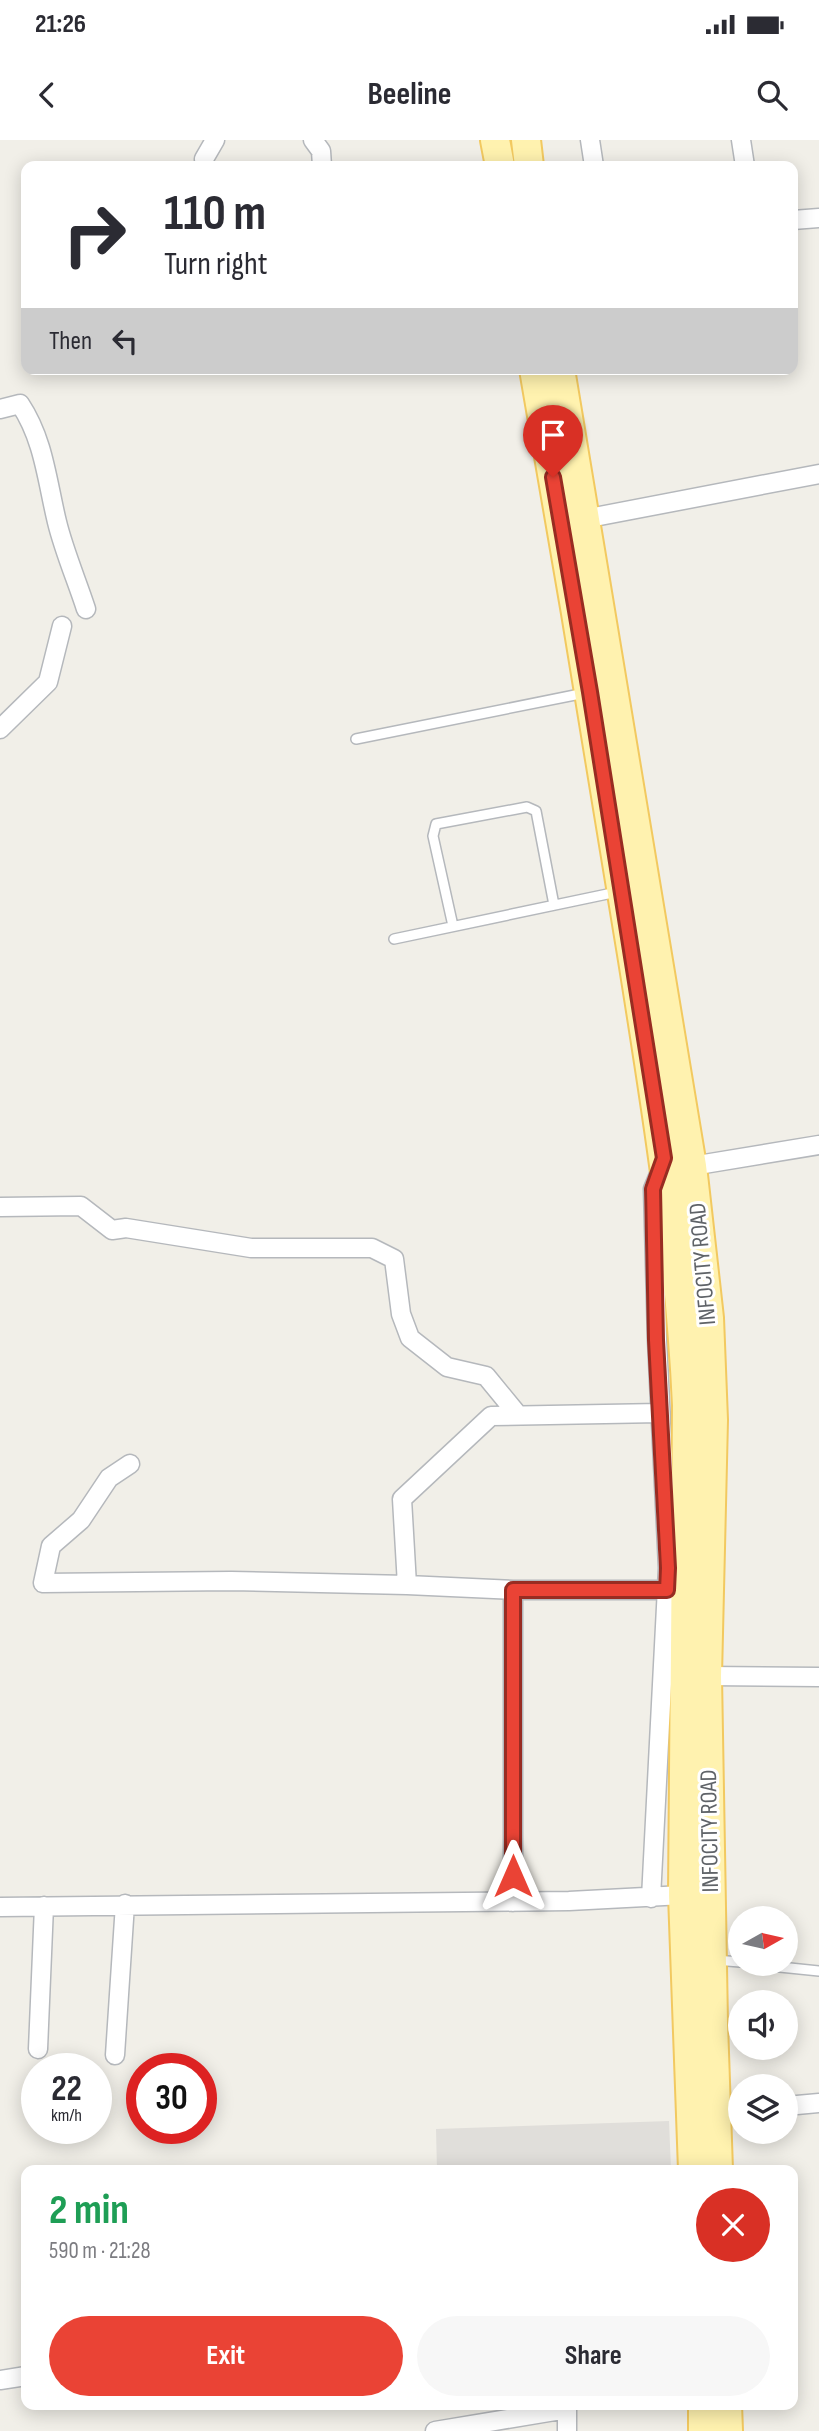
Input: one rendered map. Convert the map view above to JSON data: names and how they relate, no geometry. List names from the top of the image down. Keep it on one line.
{"streets":{"main road":["INFOCITY ROAD"]},"north":"right","page":{"status":"21:26","header":"Beeline","turn":["110 m","Turn right"],"then":"Then","speed":"22 km/h","limit":"30","heading":["2 min","590 m · 21:28"],"buttons":["Exit","Share"]}}
